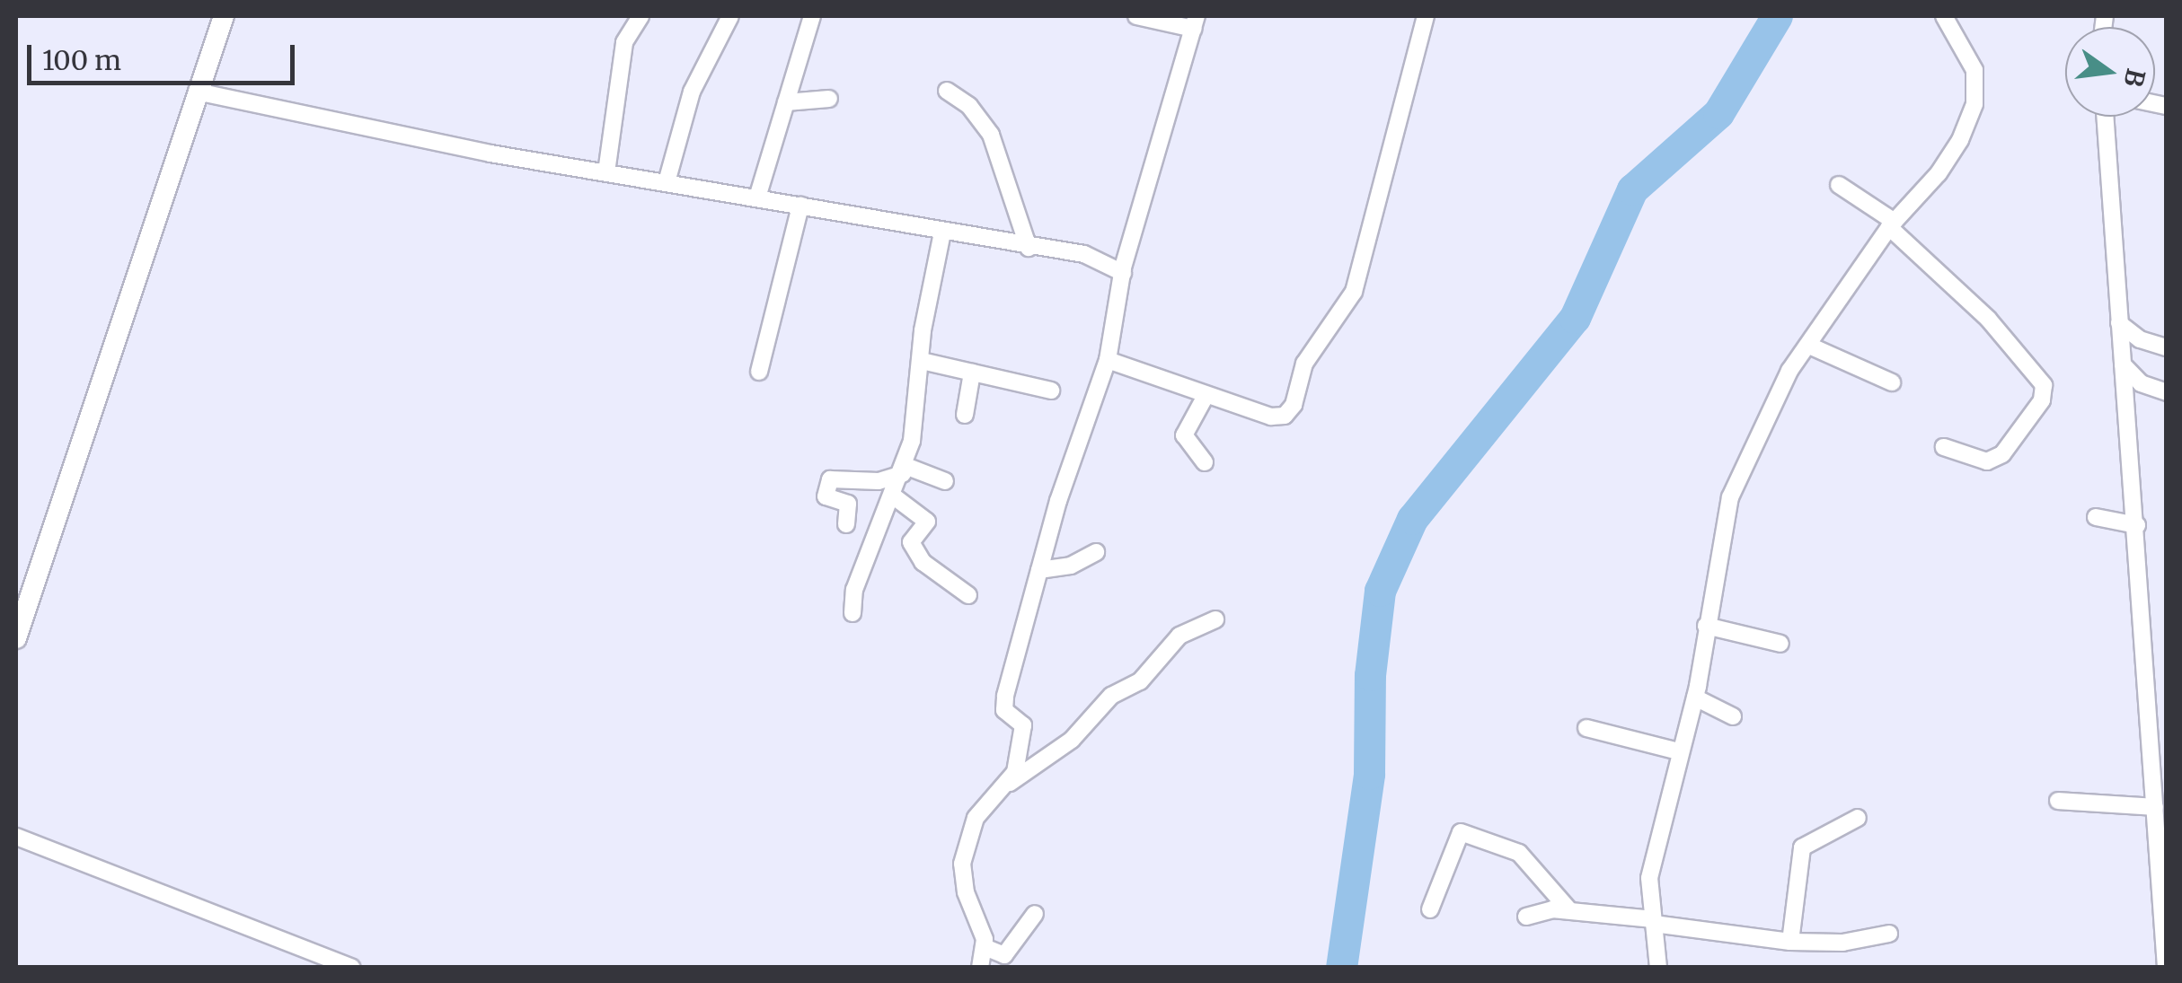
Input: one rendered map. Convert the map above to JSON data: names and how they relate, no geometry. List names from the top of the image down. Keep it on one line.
{"scale_bar":"100 m","north":"right"}
